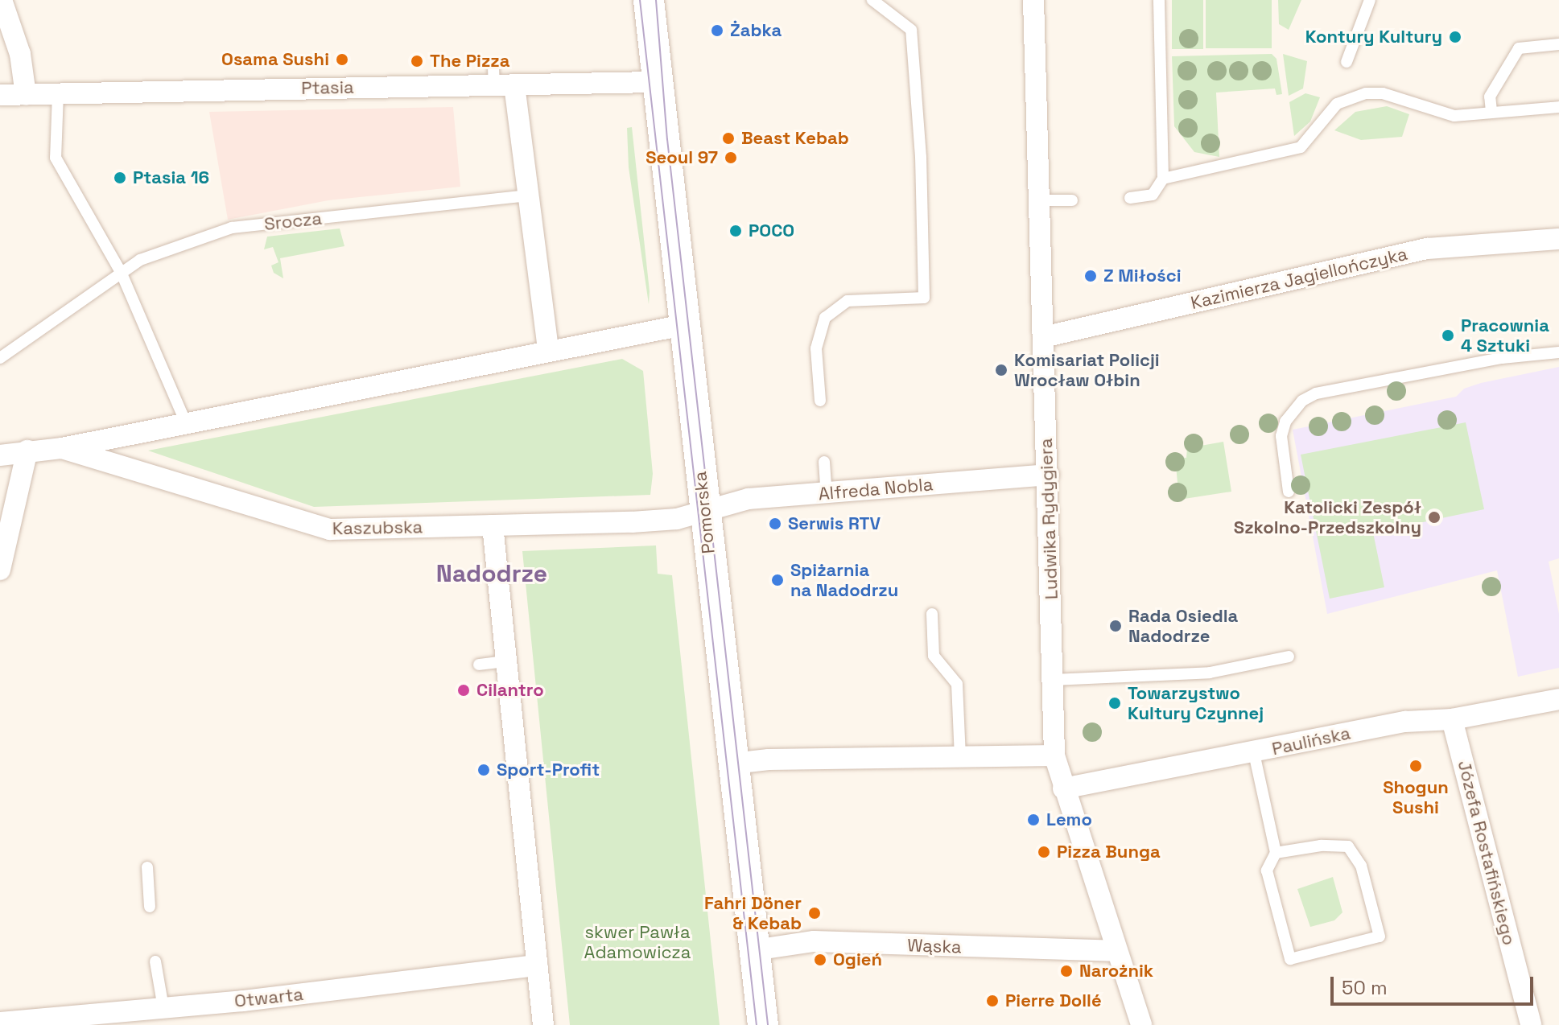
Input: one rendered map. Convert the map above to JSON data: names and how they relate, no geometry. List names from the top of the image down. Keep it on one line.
{"streets":{"street":["Ptasia","Kazimierza Jagiellończyka","Alfreda Nobla","Pomorska","Ludwika Rydygiera","Kaszubska","Paulińska","Józefa Rostafińskiego","Wąska","Otwarta"],"lane":["Srocza"]},"crossings":[["Ptasia","Pomorska"],["Kazimierza Jagiellończyka","Ludwika Rydygiera"],["Alfreda Nobla","Pomorska"],["Alfreda Nobla","Ludwika Rydygiera"],["Alfreda Nobla","Kaszubska"],["Pomorska","Kaszubska"],["Pomorska","Wąska"],["Ludwika Rydygiera","Paulińska"],["Ludwika Rydygiera","Wąska"],["Paulińska","Józefa Rostafińskiego"]],"districts":["Nadodrze"],"parks":["skwer Pawła Adamowicza"],"places":["Żabka","Kontury Kultury","Osama Sushi","The Pizza","Beast Kebab","Seoul 97","Ptasia 16","POCO","Z Miłości","Pracownia 4 Sztuki","Komisariat Policji Wrocław Ołbin","Katolicki Zespół Szkolno-Przedszkolny","Serwis RTV","Spiżarnia na Nadodrzu","Rada Osiedla Nadodrze","Cilantro","Towarzystwo Kultury Czynnej","Shogun Sushi","Sport-Profit","Lemo","Pizza Bunga","Fahri Döner & Kebab","Ogień","Narożnik","Pierre Dollé"],"scale_bar":"50 m"}
